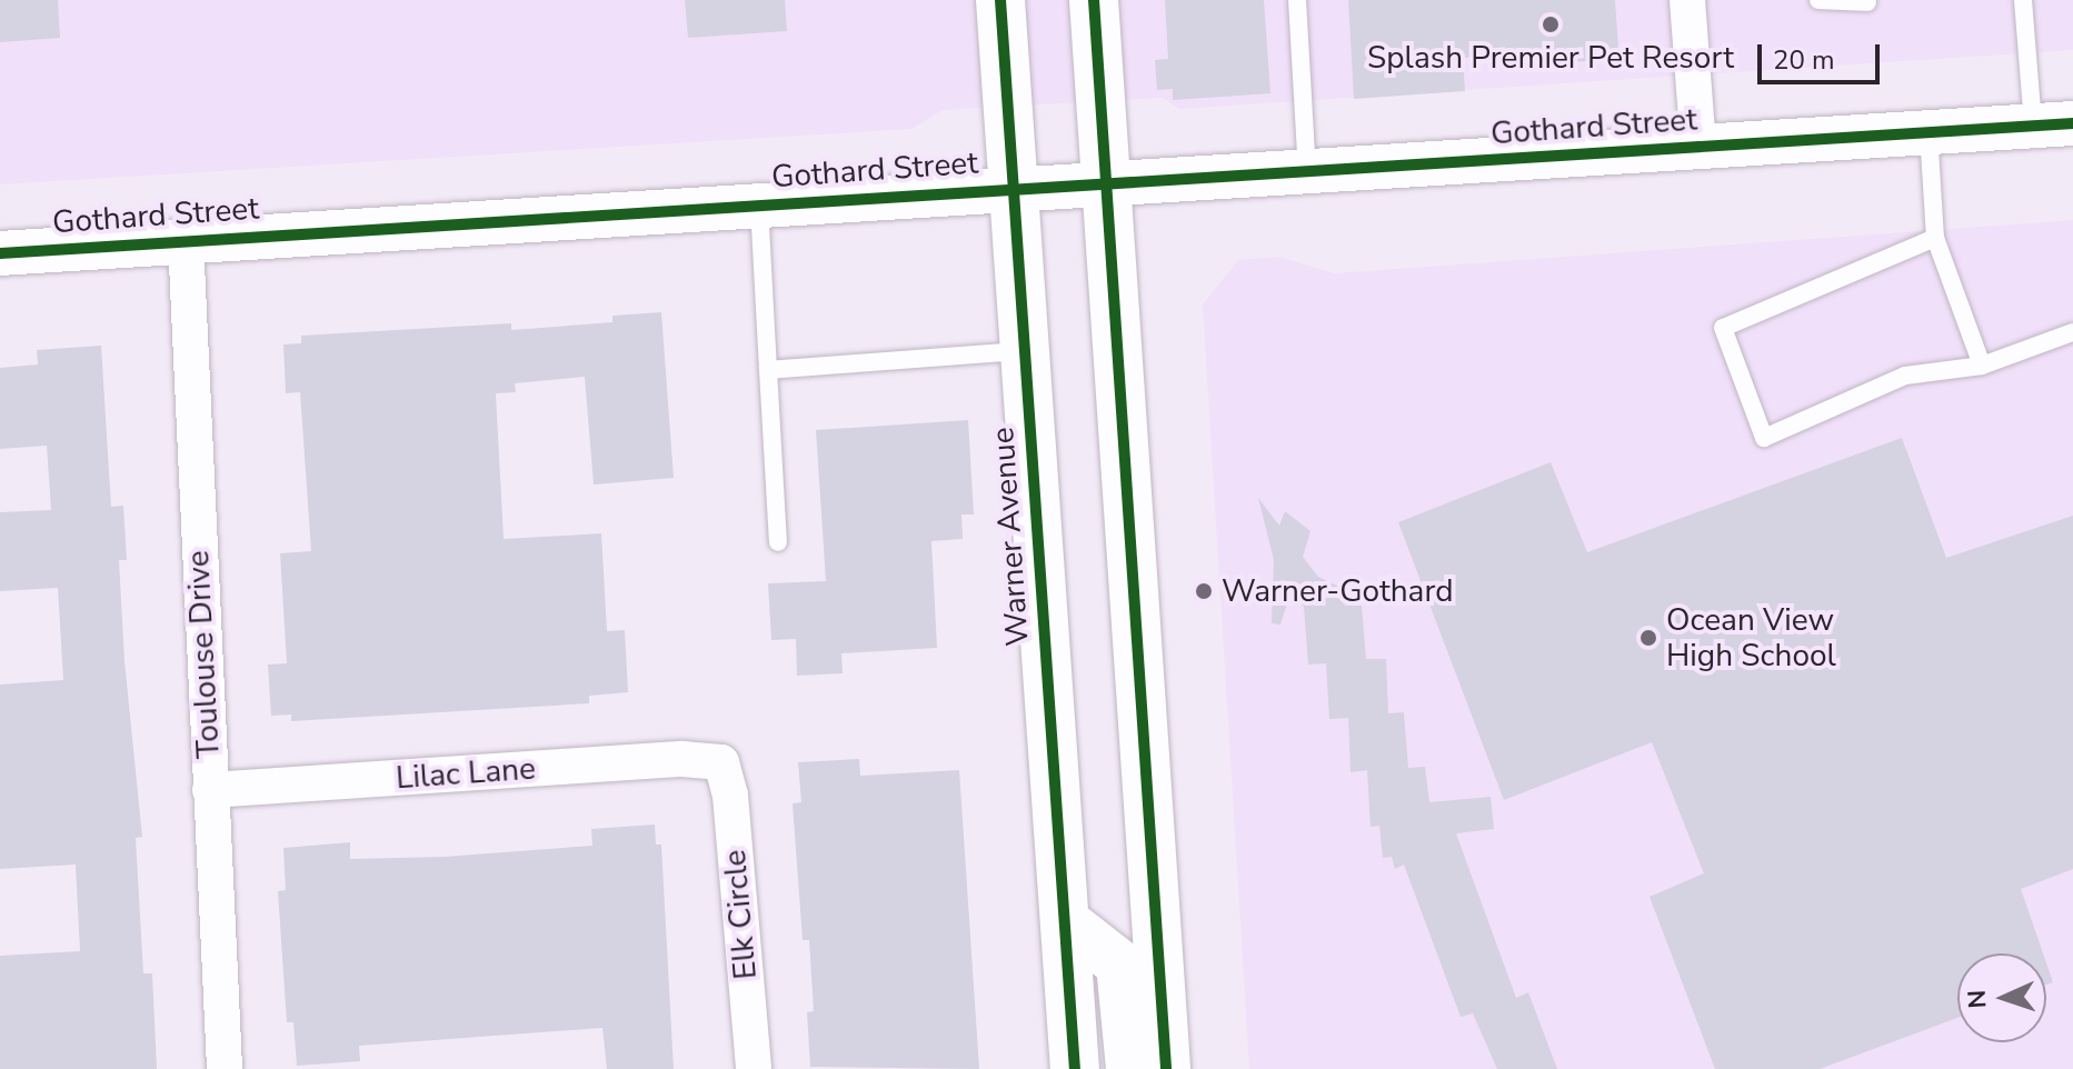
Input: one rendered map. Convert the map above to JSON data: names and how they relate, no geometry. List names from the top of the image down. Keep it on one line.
{"streets":{"main road":["Warner Avenue"],"street":["Gothard Street","Toulouse Drive","Lilac Lane","Elk Circle"]},"crossings":[["Gothard Street","Warner Avenue"],["Gothard Street","Toulouse Drive"],["Toulouse Drive","Lilac Lane"],["Lilac Lane","Elk Circle"]],"places":["Splash Premier Pet Resort","Warner-Gothard","Ocean View High School"],"scale_bar":"20 m","north":"left"}
